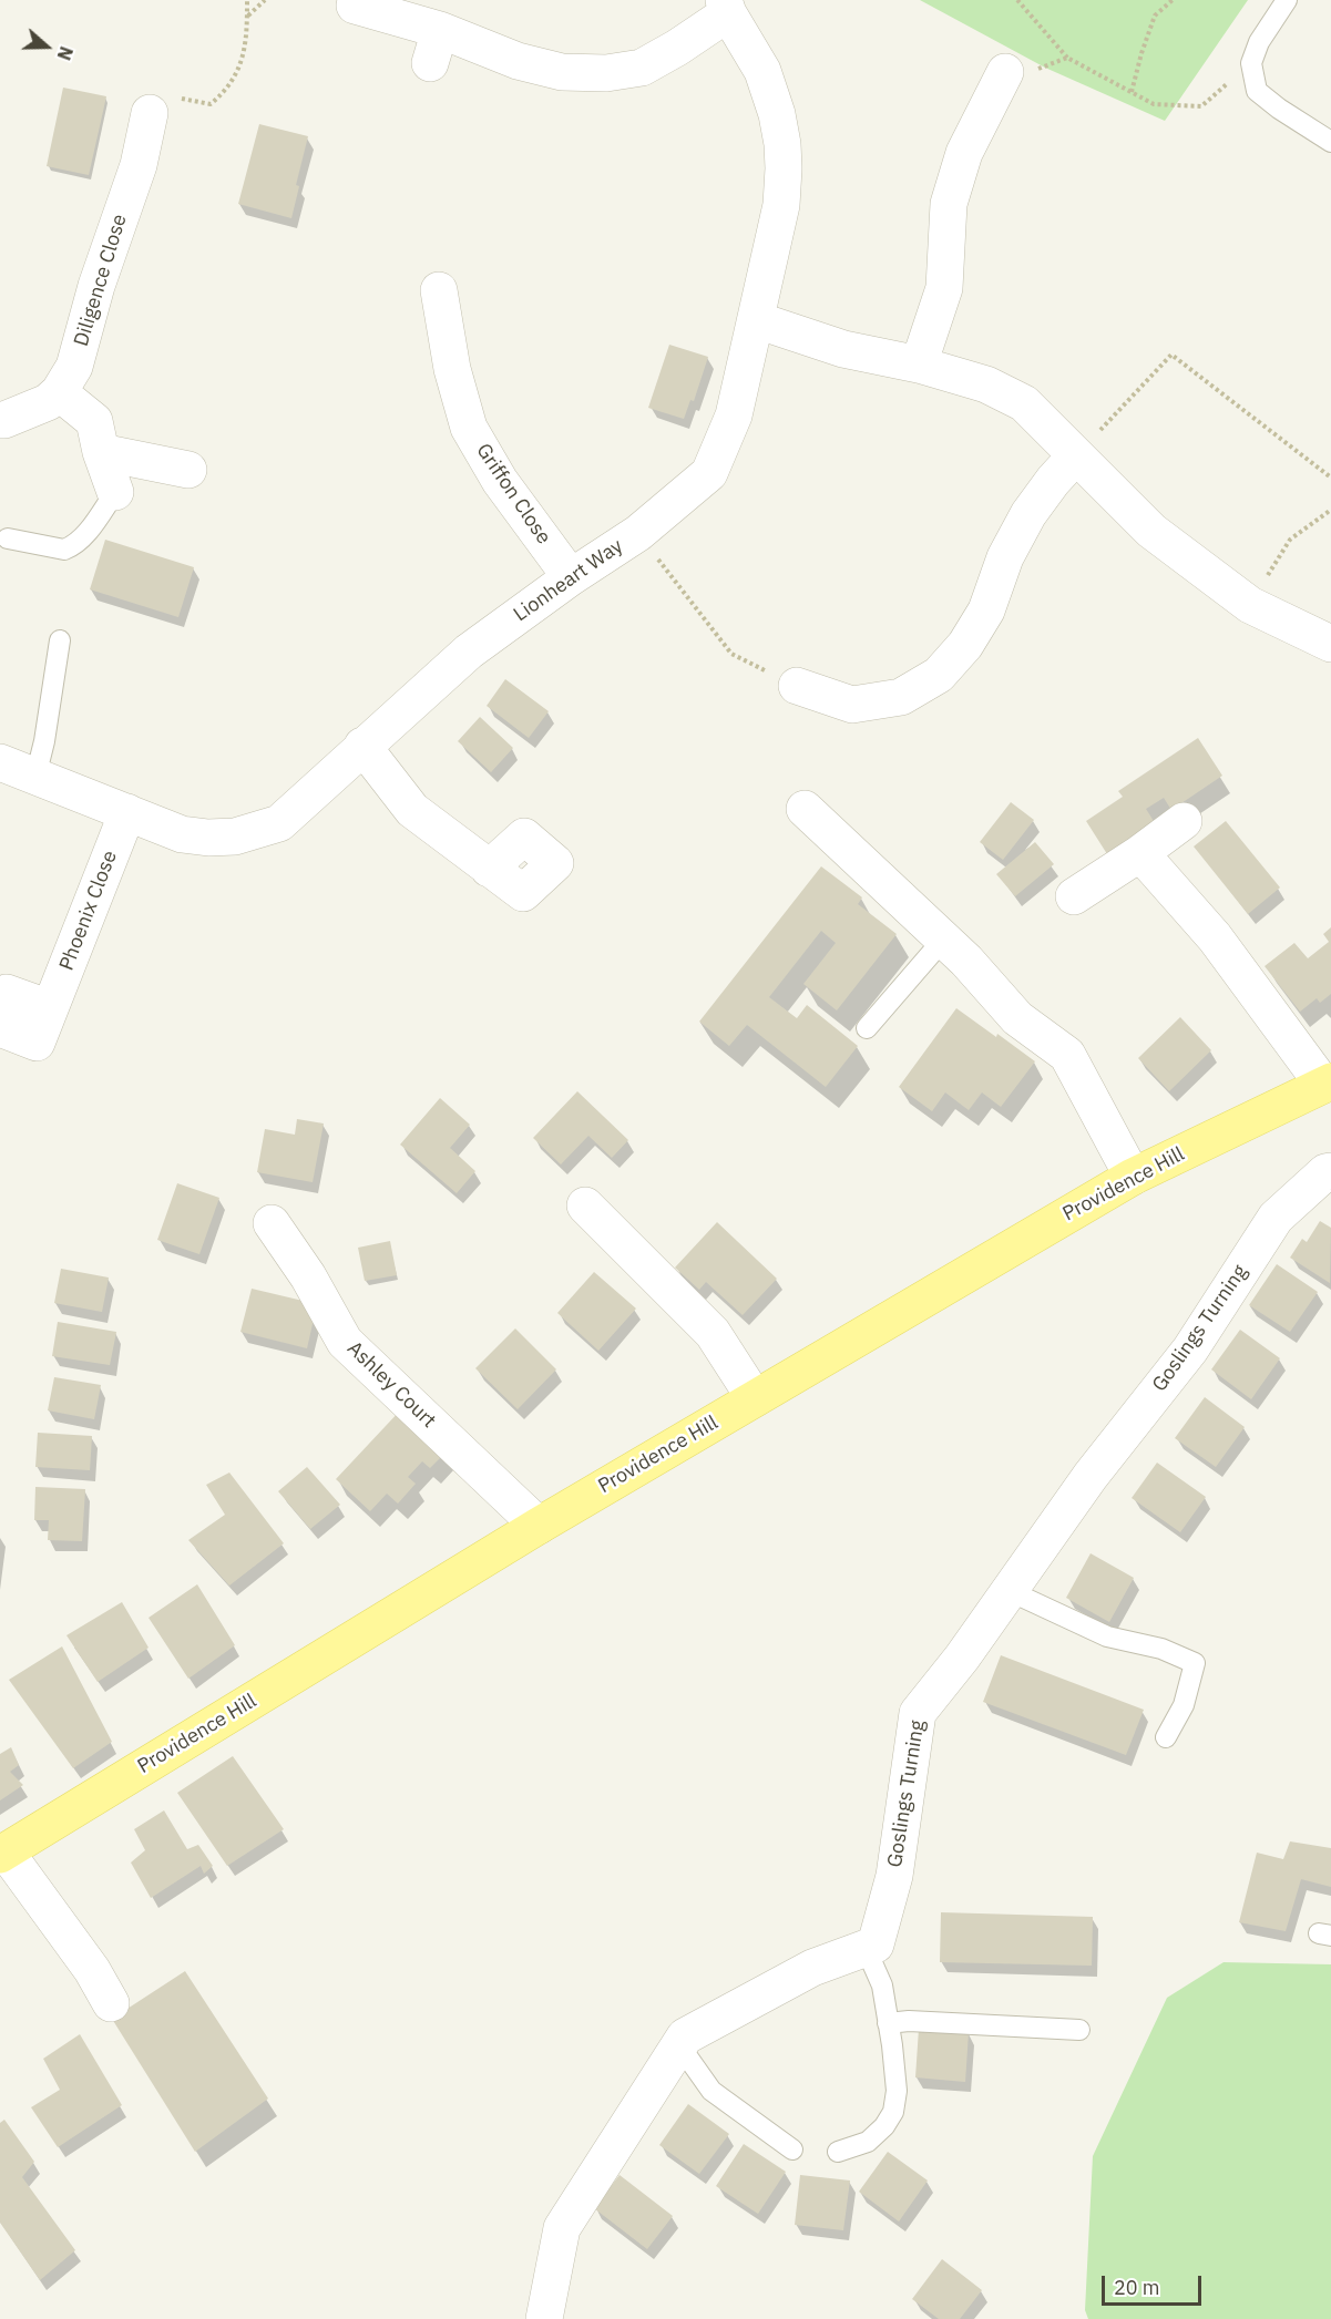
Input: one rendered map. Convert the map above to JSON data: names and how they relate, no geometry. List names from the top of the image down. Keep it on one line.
{"streets":{"main road":["Providence Hill"],"street":["Diligence Close","Griffon Close","Lionheart Way","Phoenix Close","Goslings Turning","Ashley Court"]},"crossings":[["Griffon Close","Lionheart Way"],["Lionheart Way","Phoenix Close"],["Providence Hill","Ashley Court"]],"scale_bar":"20 m","north":"right"}
